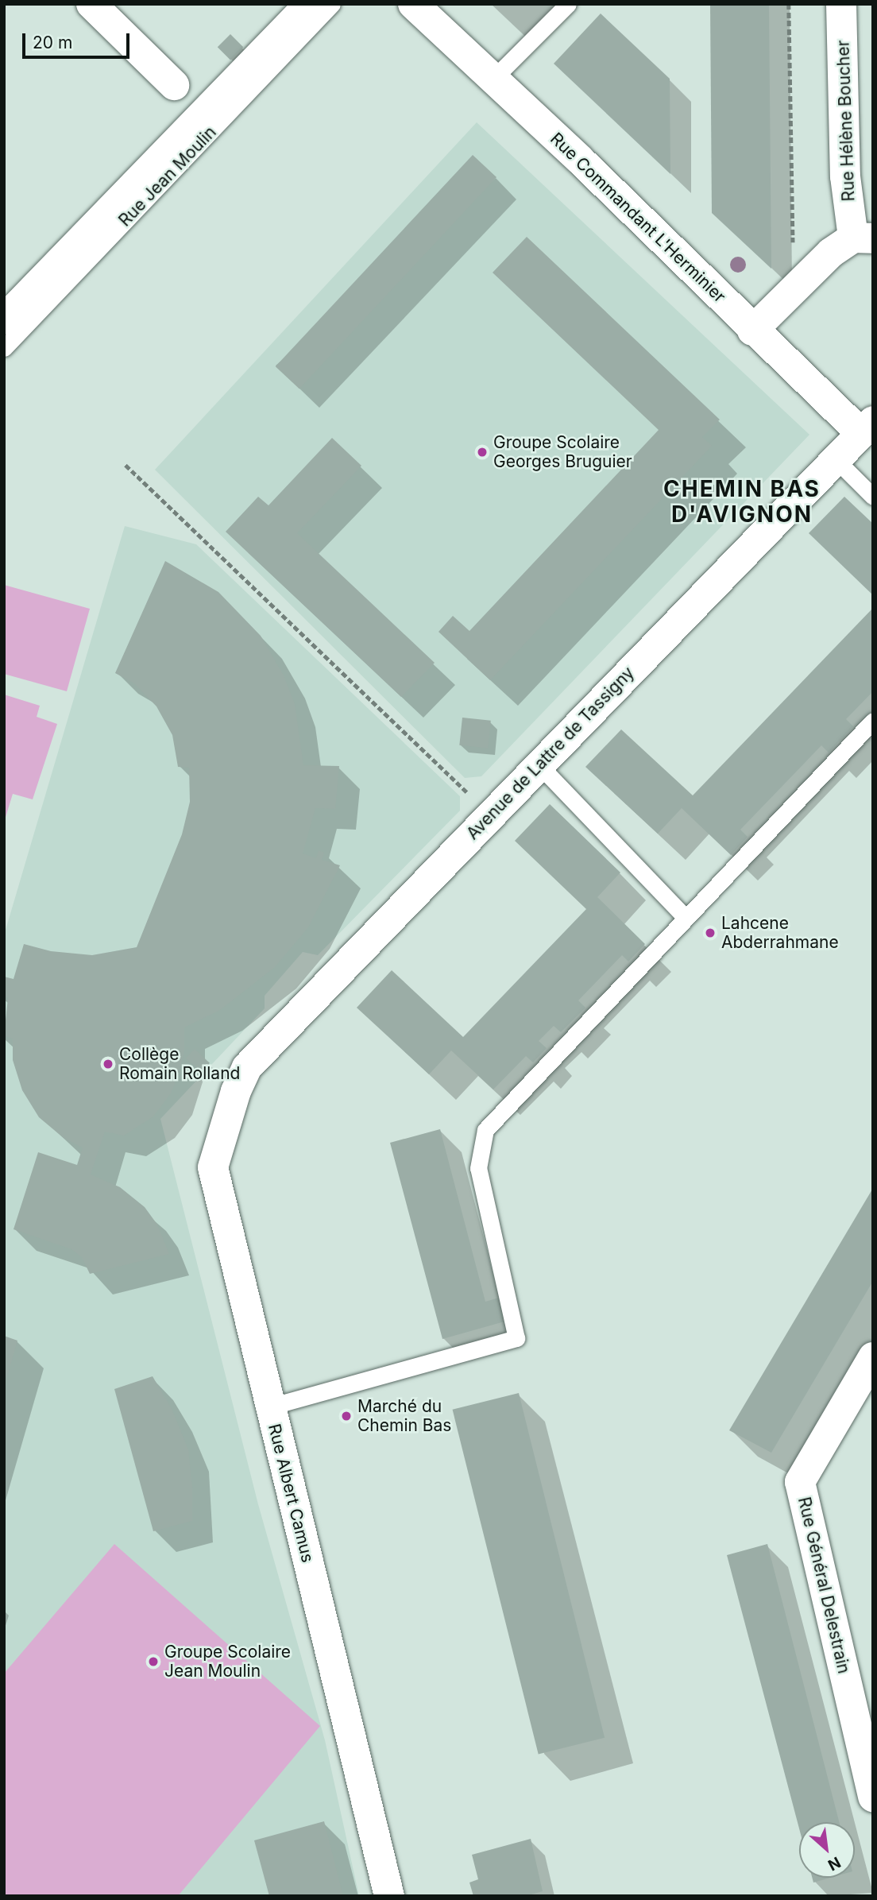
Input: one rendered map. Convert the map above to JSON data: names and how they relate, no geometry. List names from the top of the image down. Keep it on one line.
{"streets":{"street":["Rue Hélène Boucher","Rue Jean Moulin","Rue Commandant L'Herminier","Avenue de Lattre de Tassigny","Rue Albert Camus","Rue Général Delestrain"]},"crossings":[["Rue Hélène Boucher","Rue Commandant L'Herminier"],["Rue Commandant L'Herminier","Avenue de Lattre de Tassigny"],["Avenue de Lattre de Tassigny","Rue Albert Camus"]],"districts":["CHEMIN BAS D'AVIGNON"],"places":["Groupe Scolaire Georges Bruguier","Lahcene Abderrahmane","Collège Romain Rolland","Marché du Chemin Bas","Groupe Scolaire Jean Moulin"],"scale_bar":"20 m","north":"bottom right"}
